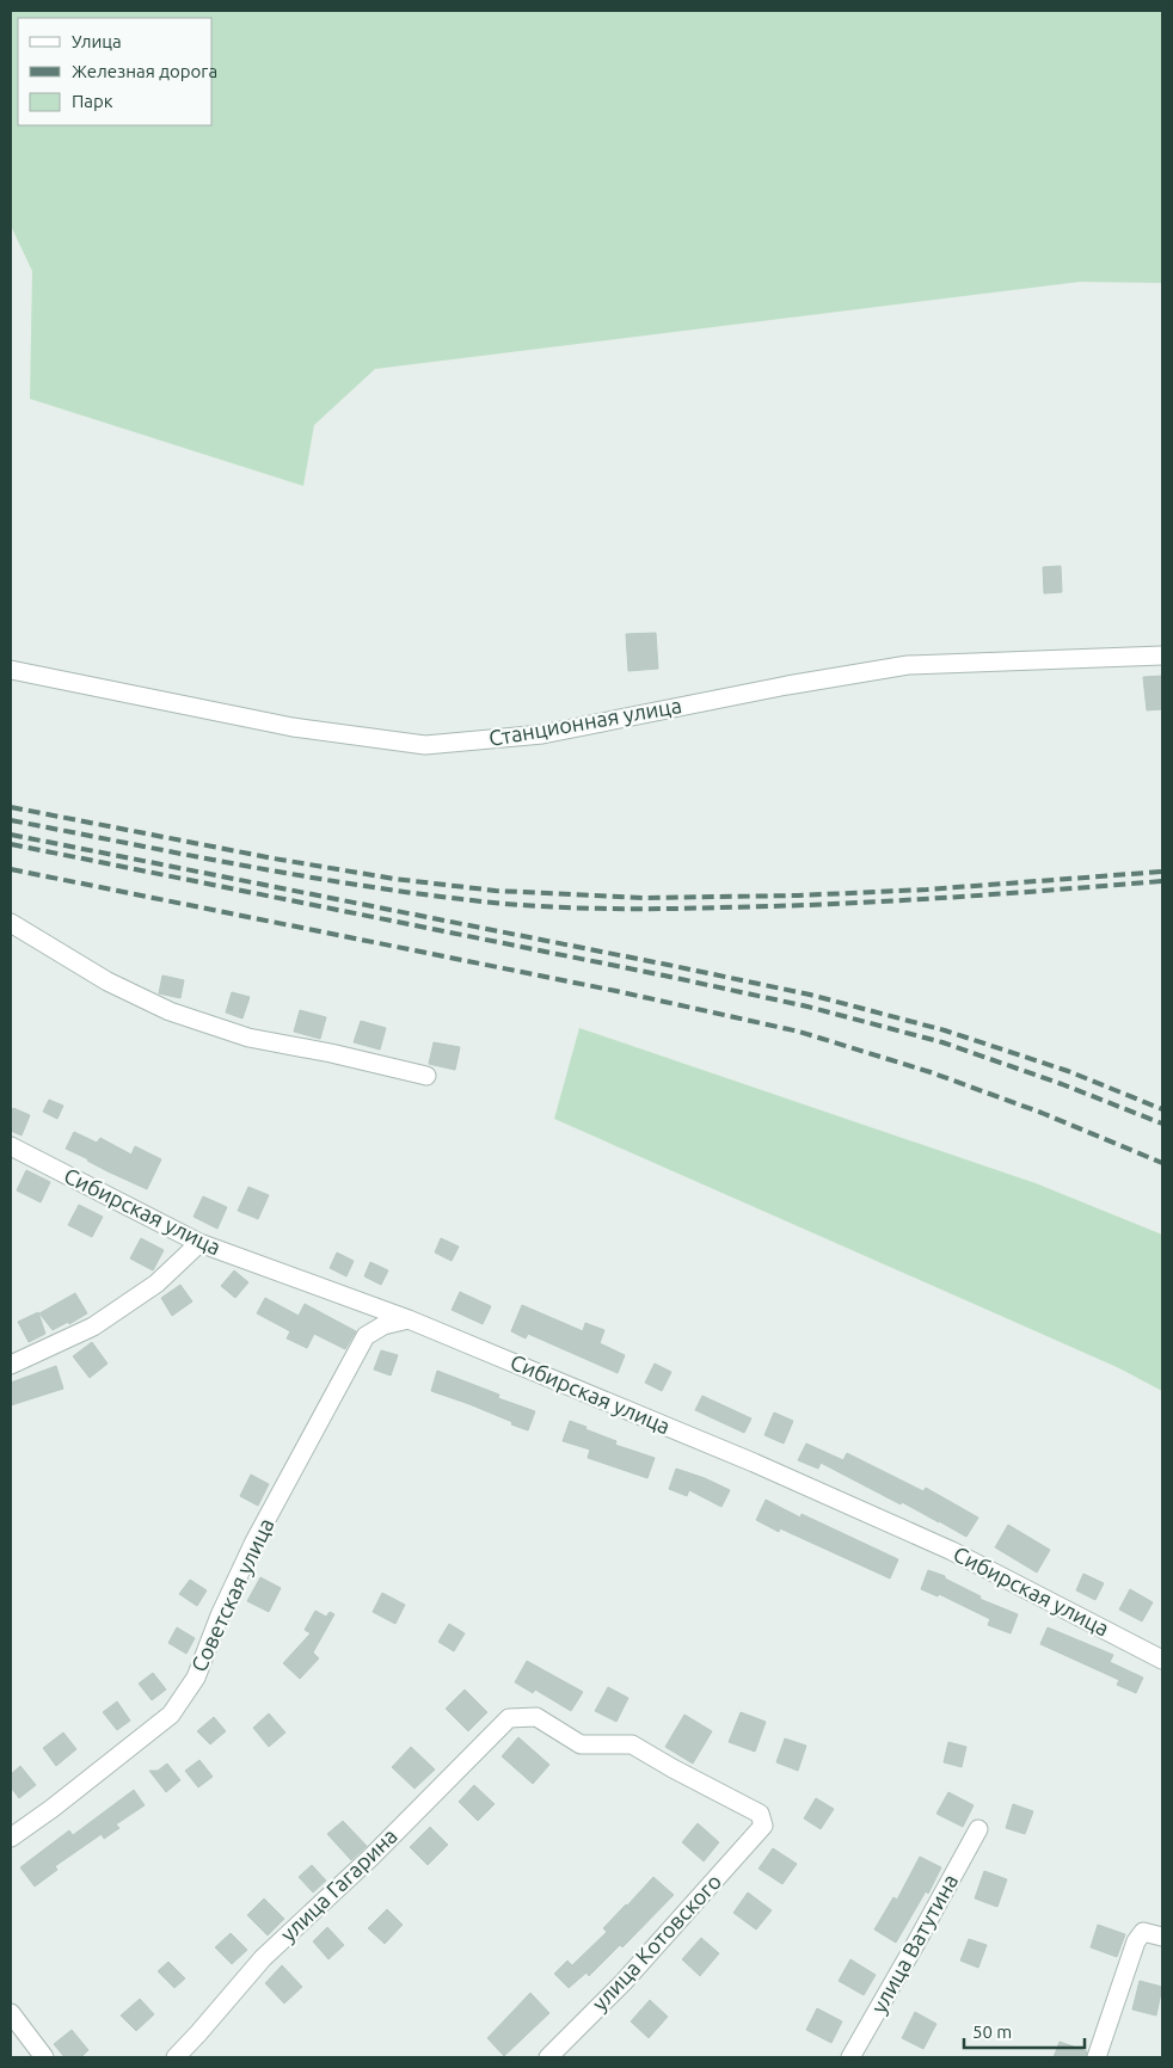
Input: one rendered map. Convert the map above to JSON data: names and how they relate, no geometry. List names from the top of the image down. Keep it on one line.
{"streets":{"street":["Станционная улица","Сибирская улица","Советская улица","улица Гагарина","улица Котовского","улица Ватутина"]},"crossings":[["Сибирская улица","Советская улица"],["улица Гагарина","улица Котовского"]],"legend":["Улица","Железная дорога","Парк"],"scale_bar":"50 m"}
